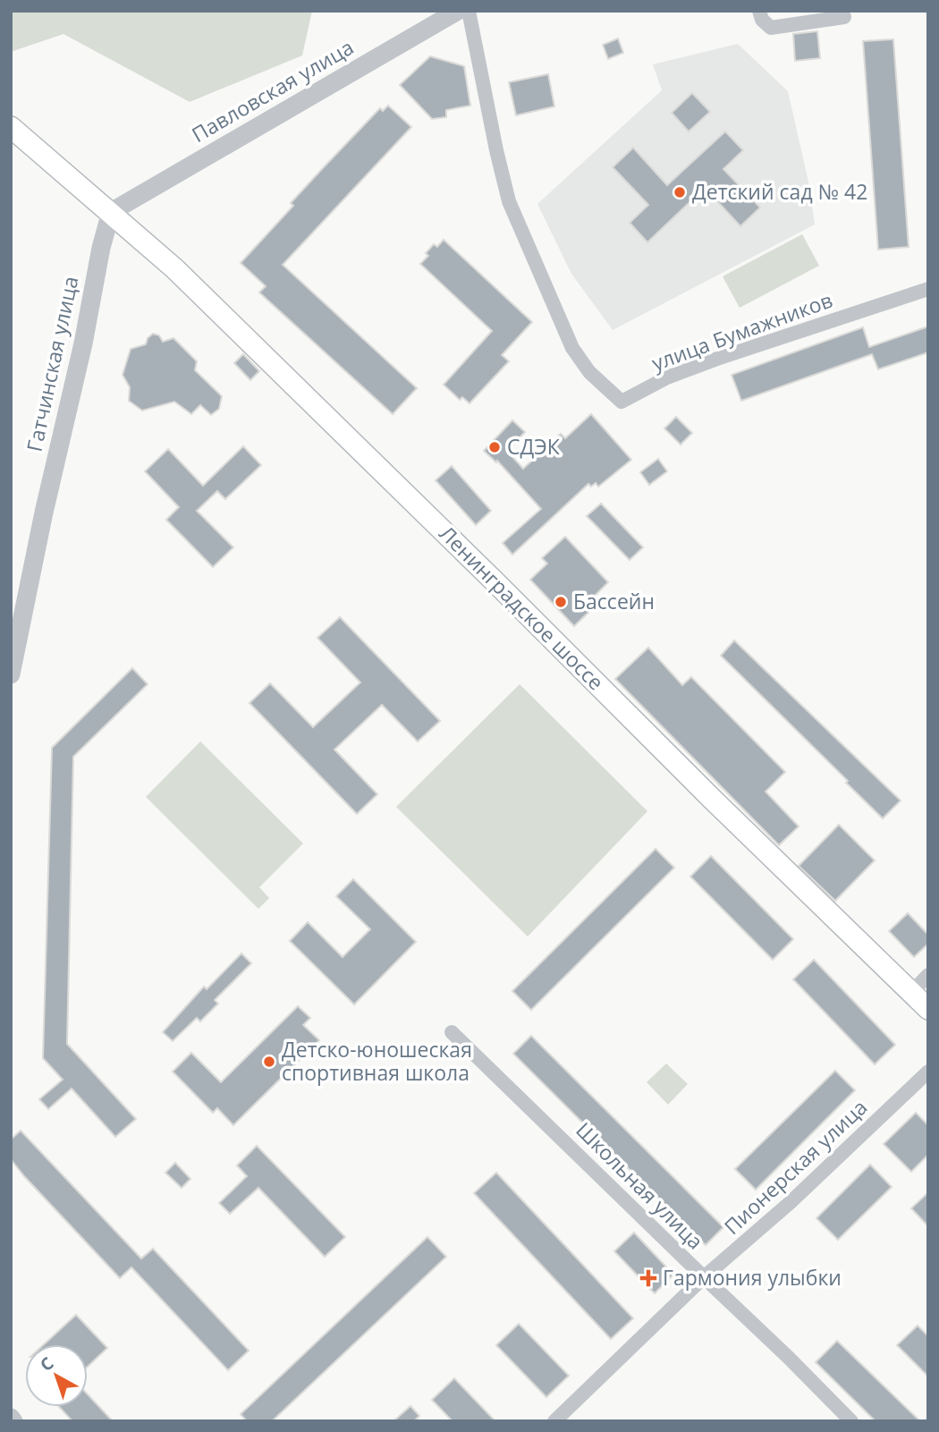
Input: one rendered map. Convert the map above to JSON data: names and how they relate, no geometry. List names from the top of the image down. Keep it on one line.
{"streets":{"main road":["Ленинградское шоссе"],"street":["Павловская улица","улица Бумажников","Гатчинская улица","Пионерская улица","Школьная улица"]},"crossings":[["Павловская улица","Гатчинская улица"],["Павловская улица","Ленинградское шоссе"],["Гатчинская улица","Ленинградское шоссе"],["Пионерская улица","Школьная улица"]],"places":{"other":["Детский сад № 42","СДЭК","Бассейн","Детско-юношеская спортивная школа"],"health":["Гармония улыбки"]},"north":"top left"}
